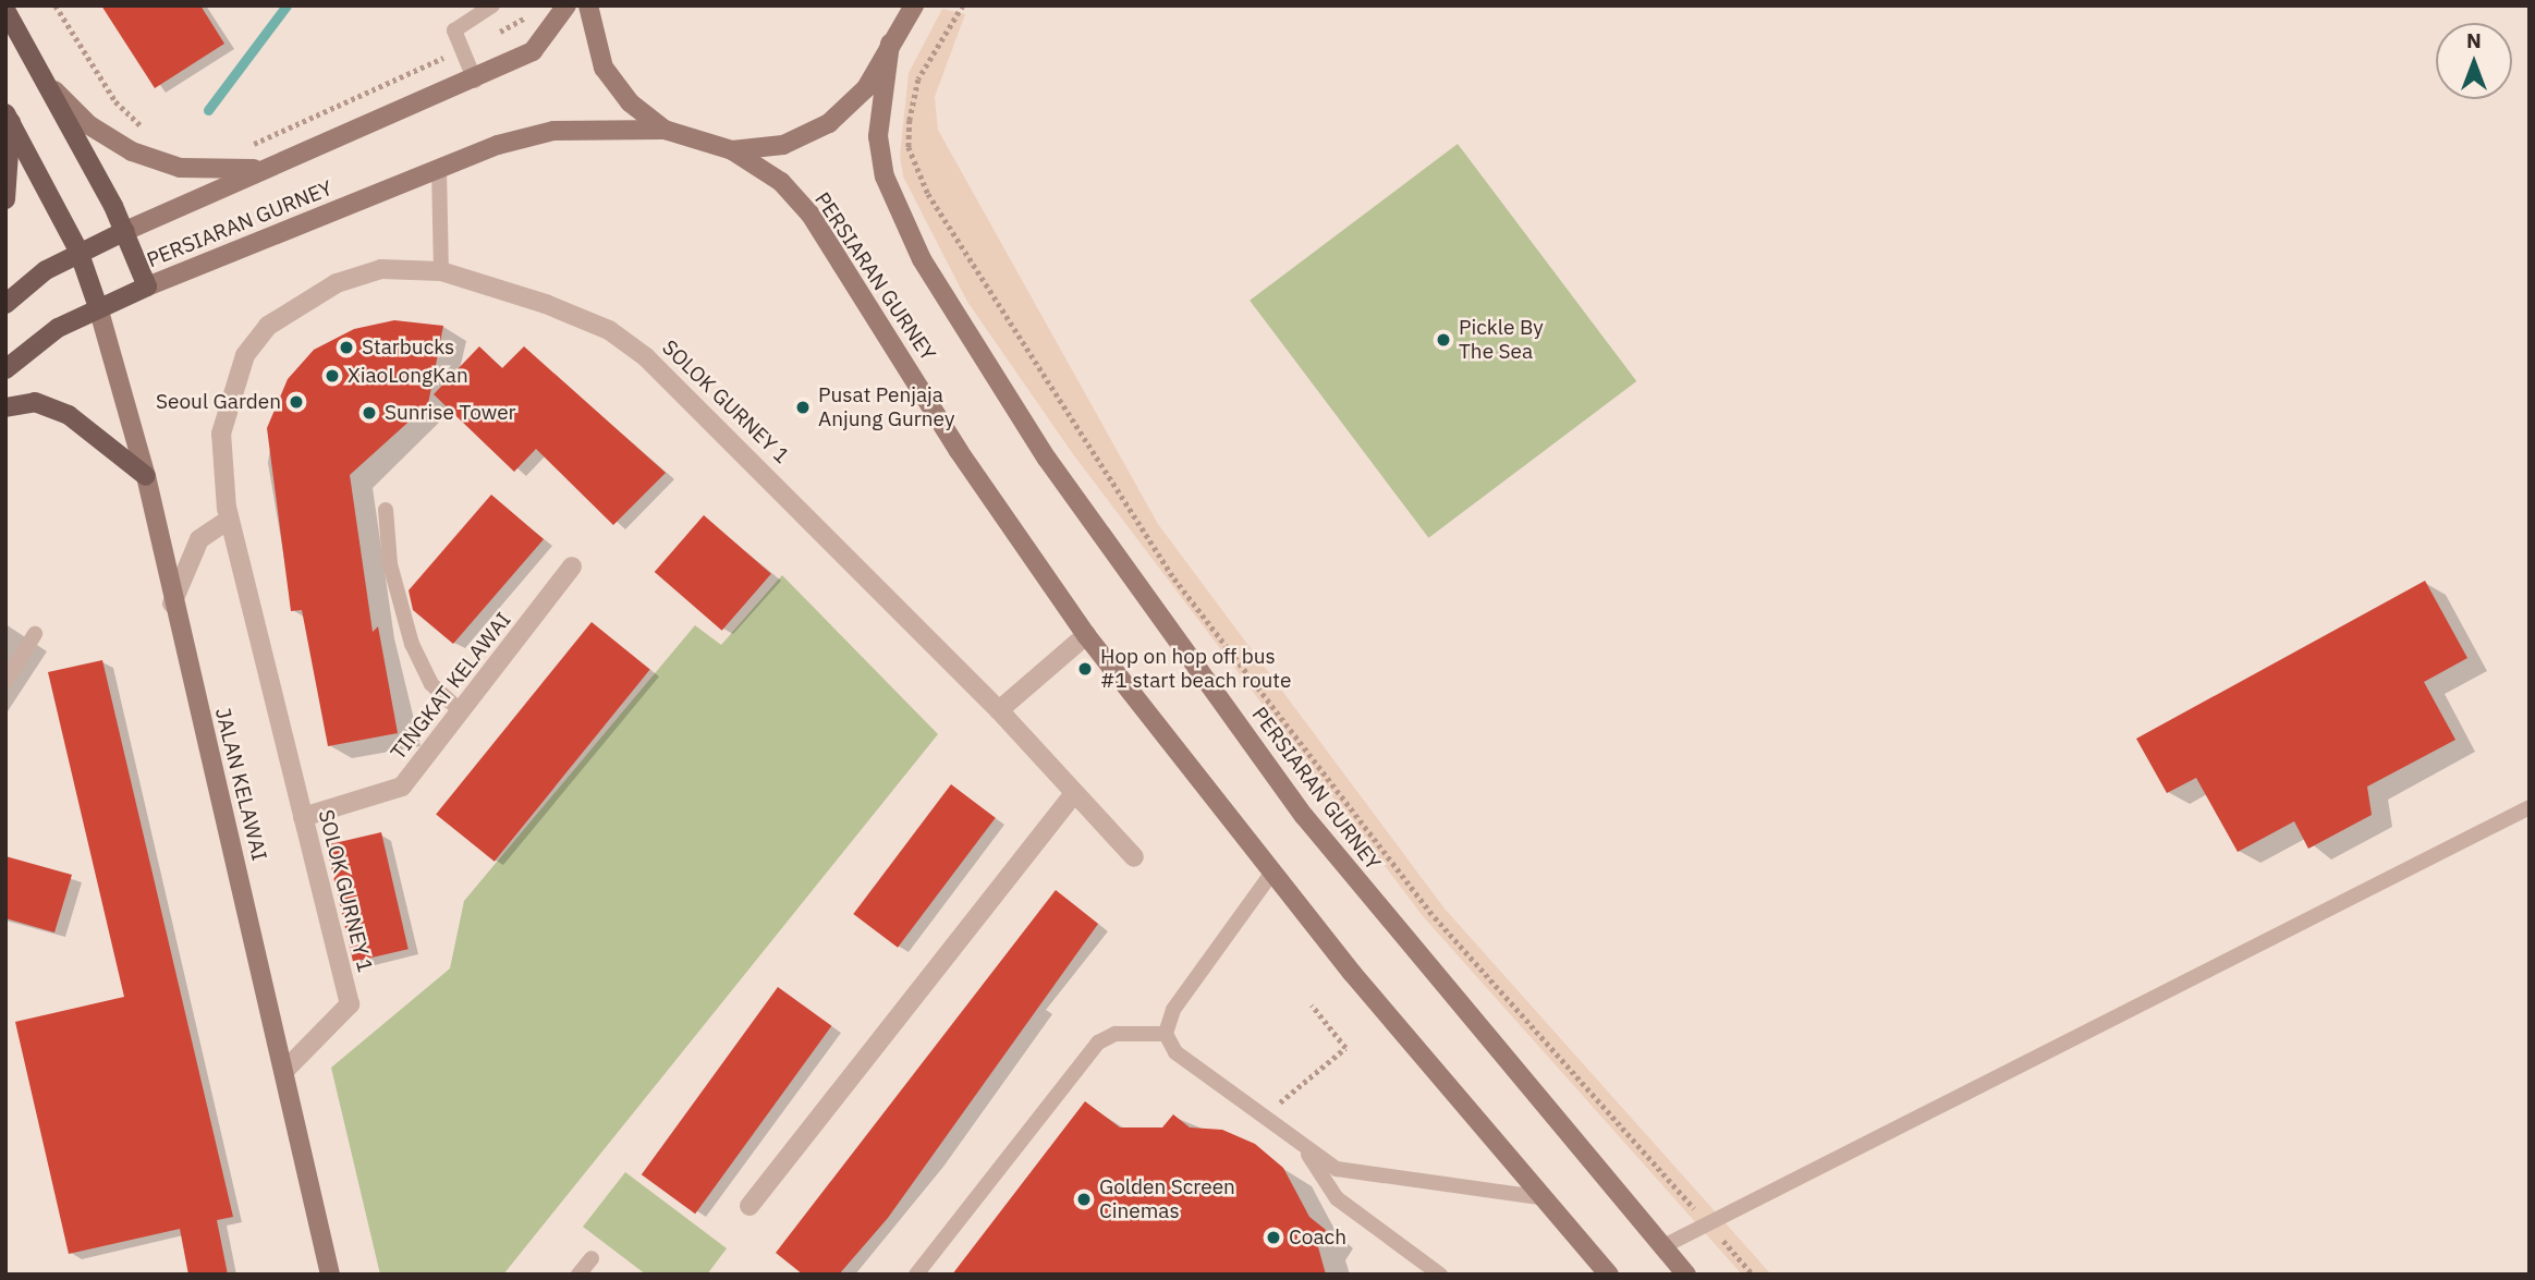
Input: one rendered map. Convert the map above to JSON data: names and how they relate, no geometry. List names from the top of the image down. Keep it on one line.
{"streets":{"main road":["PERSIARAN GURNEY","JALAN KELAWAI"],"street":["SOLOK GURNEY 1","TINGKAT KELAWAI"]},"crossings":[["PERSIARAN GURNEY","JALAN KELAWAI"],["SOLOK GURNEY 1","TINGKAT KELAWAI"],["SOLOK GURNEY 1","JALAN KELAWAI"]],"places":["Pickle By The Sea","Starbucks","XiaoLongKan","Seoul Garden","Pusat Penjaja Anjung Gurney","Sunrise Tower","Hop on hop off bus #1 start beach route","Golden Screen Cinemas","Coach"],"north":"top"}
